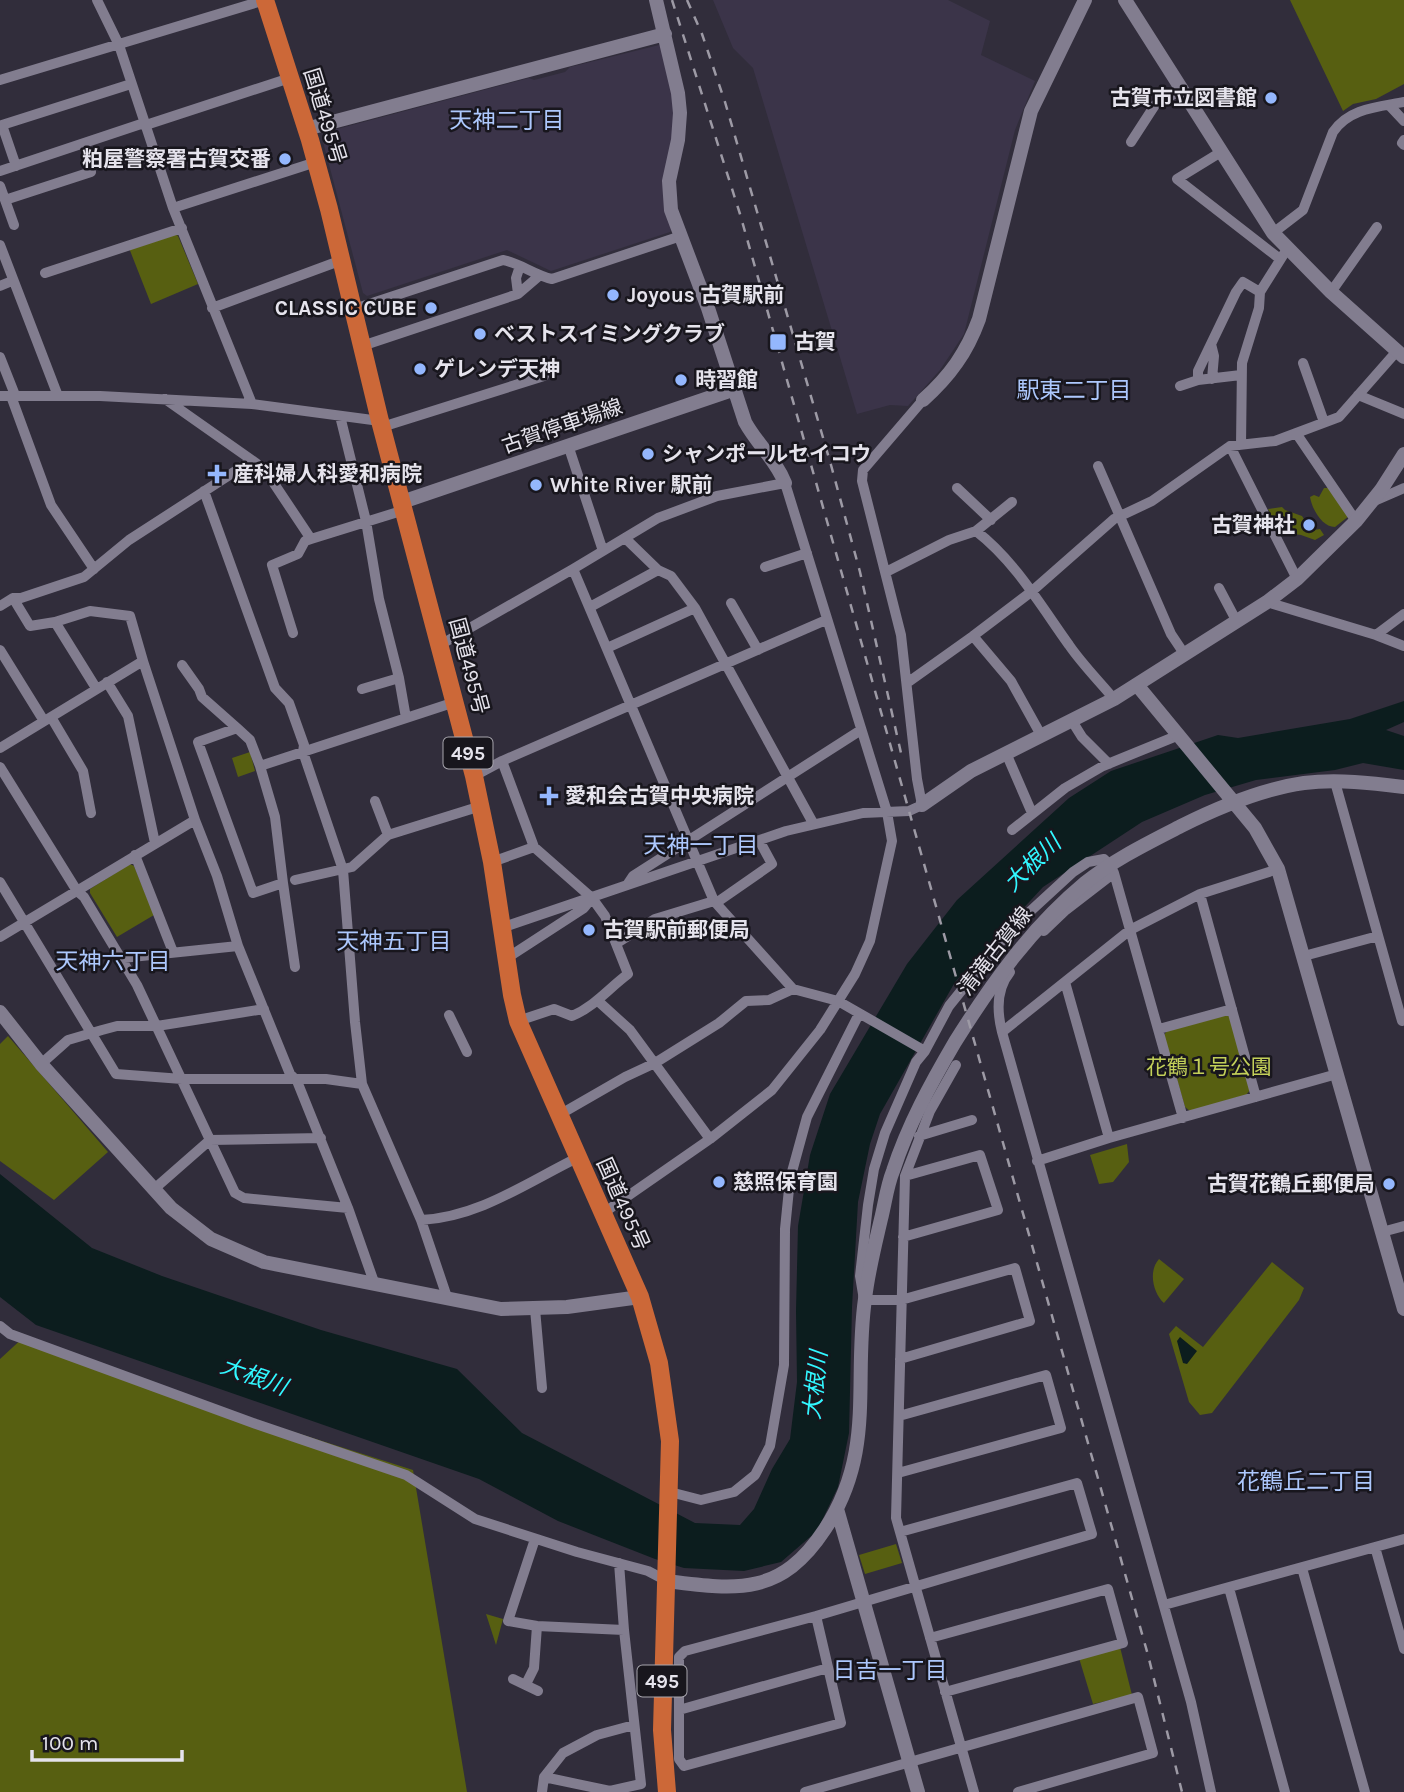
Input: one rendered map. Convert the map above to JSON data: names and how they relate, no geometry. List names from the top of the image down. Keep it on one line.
{"streets":{"highway":["国道495号","495"],"street":["古賀停車場線","清滝古賀線"]},"crossings":[["国道495号","古賀停車場線"],["国道495号","495"],["495","清滝古賀線"]],"districts":["天神二丁目","駅東二丁目","天神一丁目","天神五丁目","天神六丁目","花鶴丘二丁目","日吉一丁目"],"water":["大根川"],"parks":["花鶴１号公園"],"places":{"other":["古賀市立図書館","粕屋警察署古賀交番","Joyous 古賀駅前","CLASSIC CUBE","ベストスイミングクラブ","ゲレンデ天神","時習館","シャンポールセイコウ","White River 駅前","古賀神社","古賀駅前郵便局","慈照保育園","古賀花鶴丘郵便局"],"transit":["古賀"],"health":["産科婦人科愛和病院","愛和会古賀中央病院"]},"scale_bar":"100 m"}
